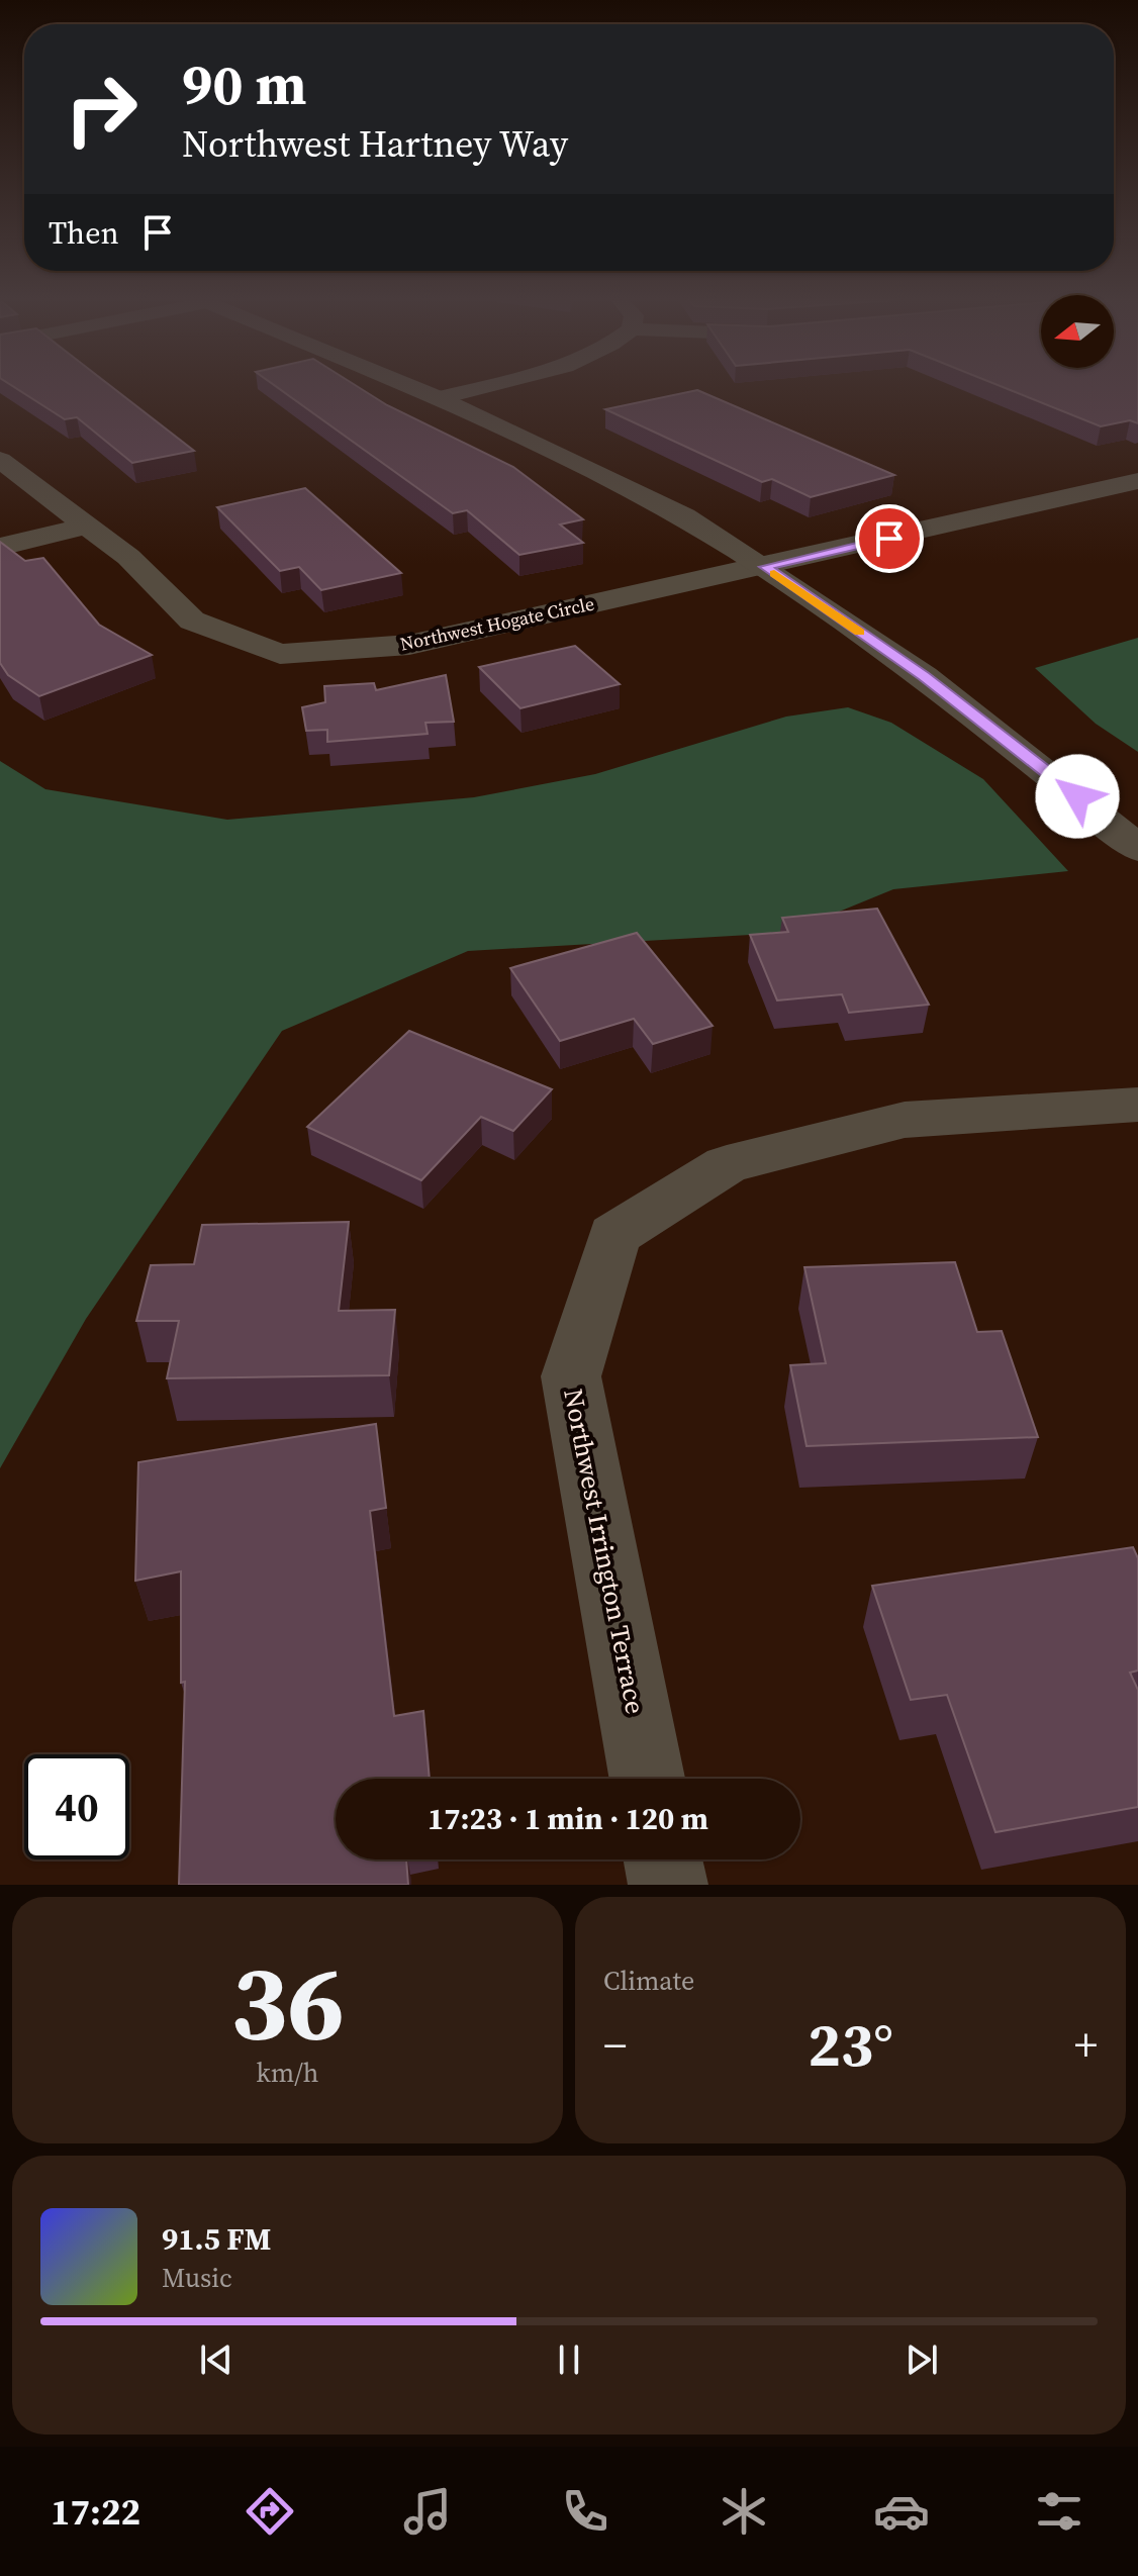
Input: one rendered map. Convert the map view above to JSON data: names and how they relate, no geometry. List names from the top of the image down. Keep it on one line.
{"streets":{"street":["Northwest Hogate Circle","Northwest Irrington Terrace"]},"north":"left","page":{"turn":["90 m","Northwest Hartney Way"],"then":"Then","limit":"40","trip":"17:23 · 1 min · 120 m","tile":[["36","km/h"],"Climate"],"heat":["−","23°","+"],"song":["91.5 FM","Music"],"tabs":"17:22"}}
